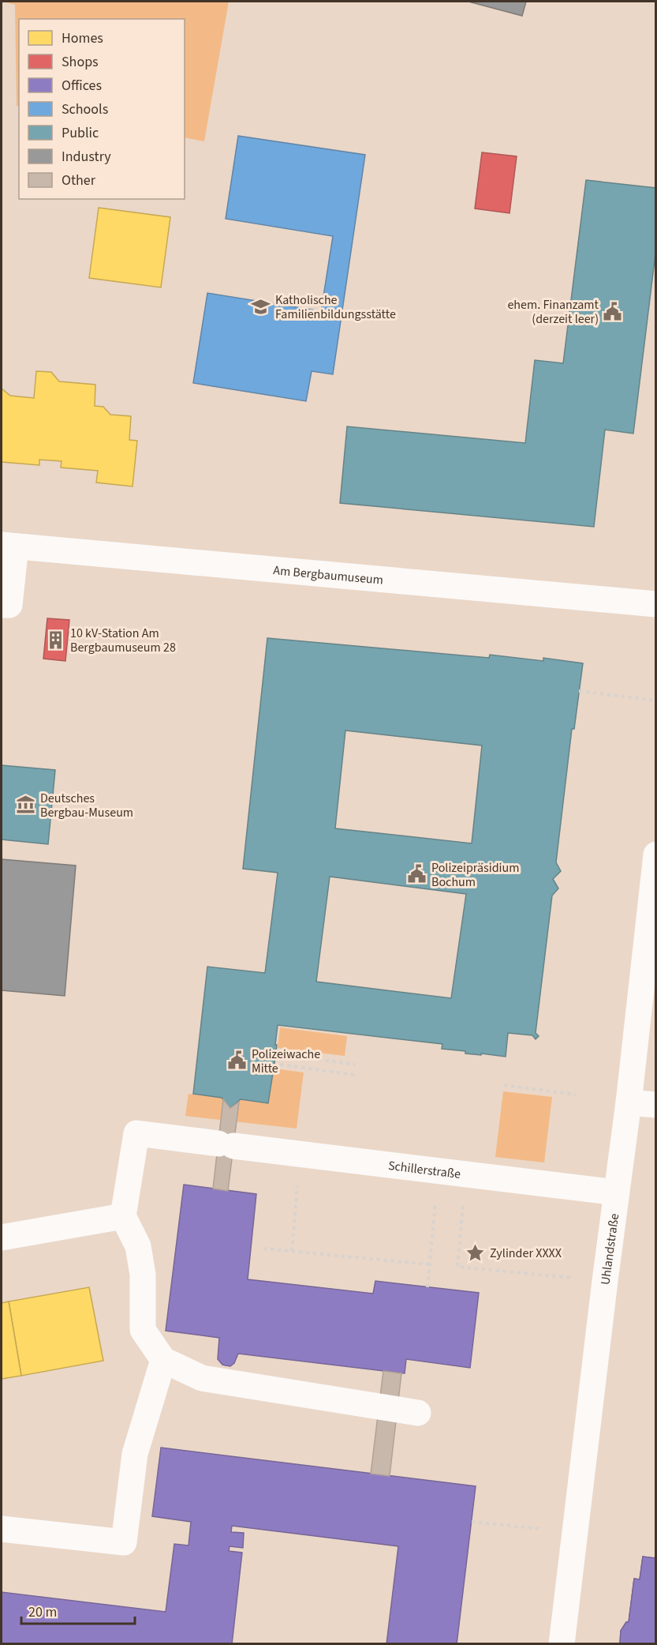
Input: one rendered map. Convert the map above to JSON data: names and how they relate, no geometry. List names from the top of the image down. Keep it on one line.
{"streets":{"street":["Am Bergbaumuseum","Schillerstraße","Uhlandstraße"]},"crossings":[["Schillerstraße","Uhlandstraße"]],"places":{"school or university":["Katholische Familienbildungsstätte"],"public building":["ehem. Finanzamt (derzeit leer)","Polizeipräsidium Bochum","Polizeiwache Mitte"],"building":["10 kV-Station Am Bergbaumuseum 28"],"museum":["Deutsches Bergbau-Museum"],"place":["Zylinder XXXX"]},"legend":["Homes","Shops","Offices","Schools","Public","Industry","Other"],"scale_bar":"20 m"}
